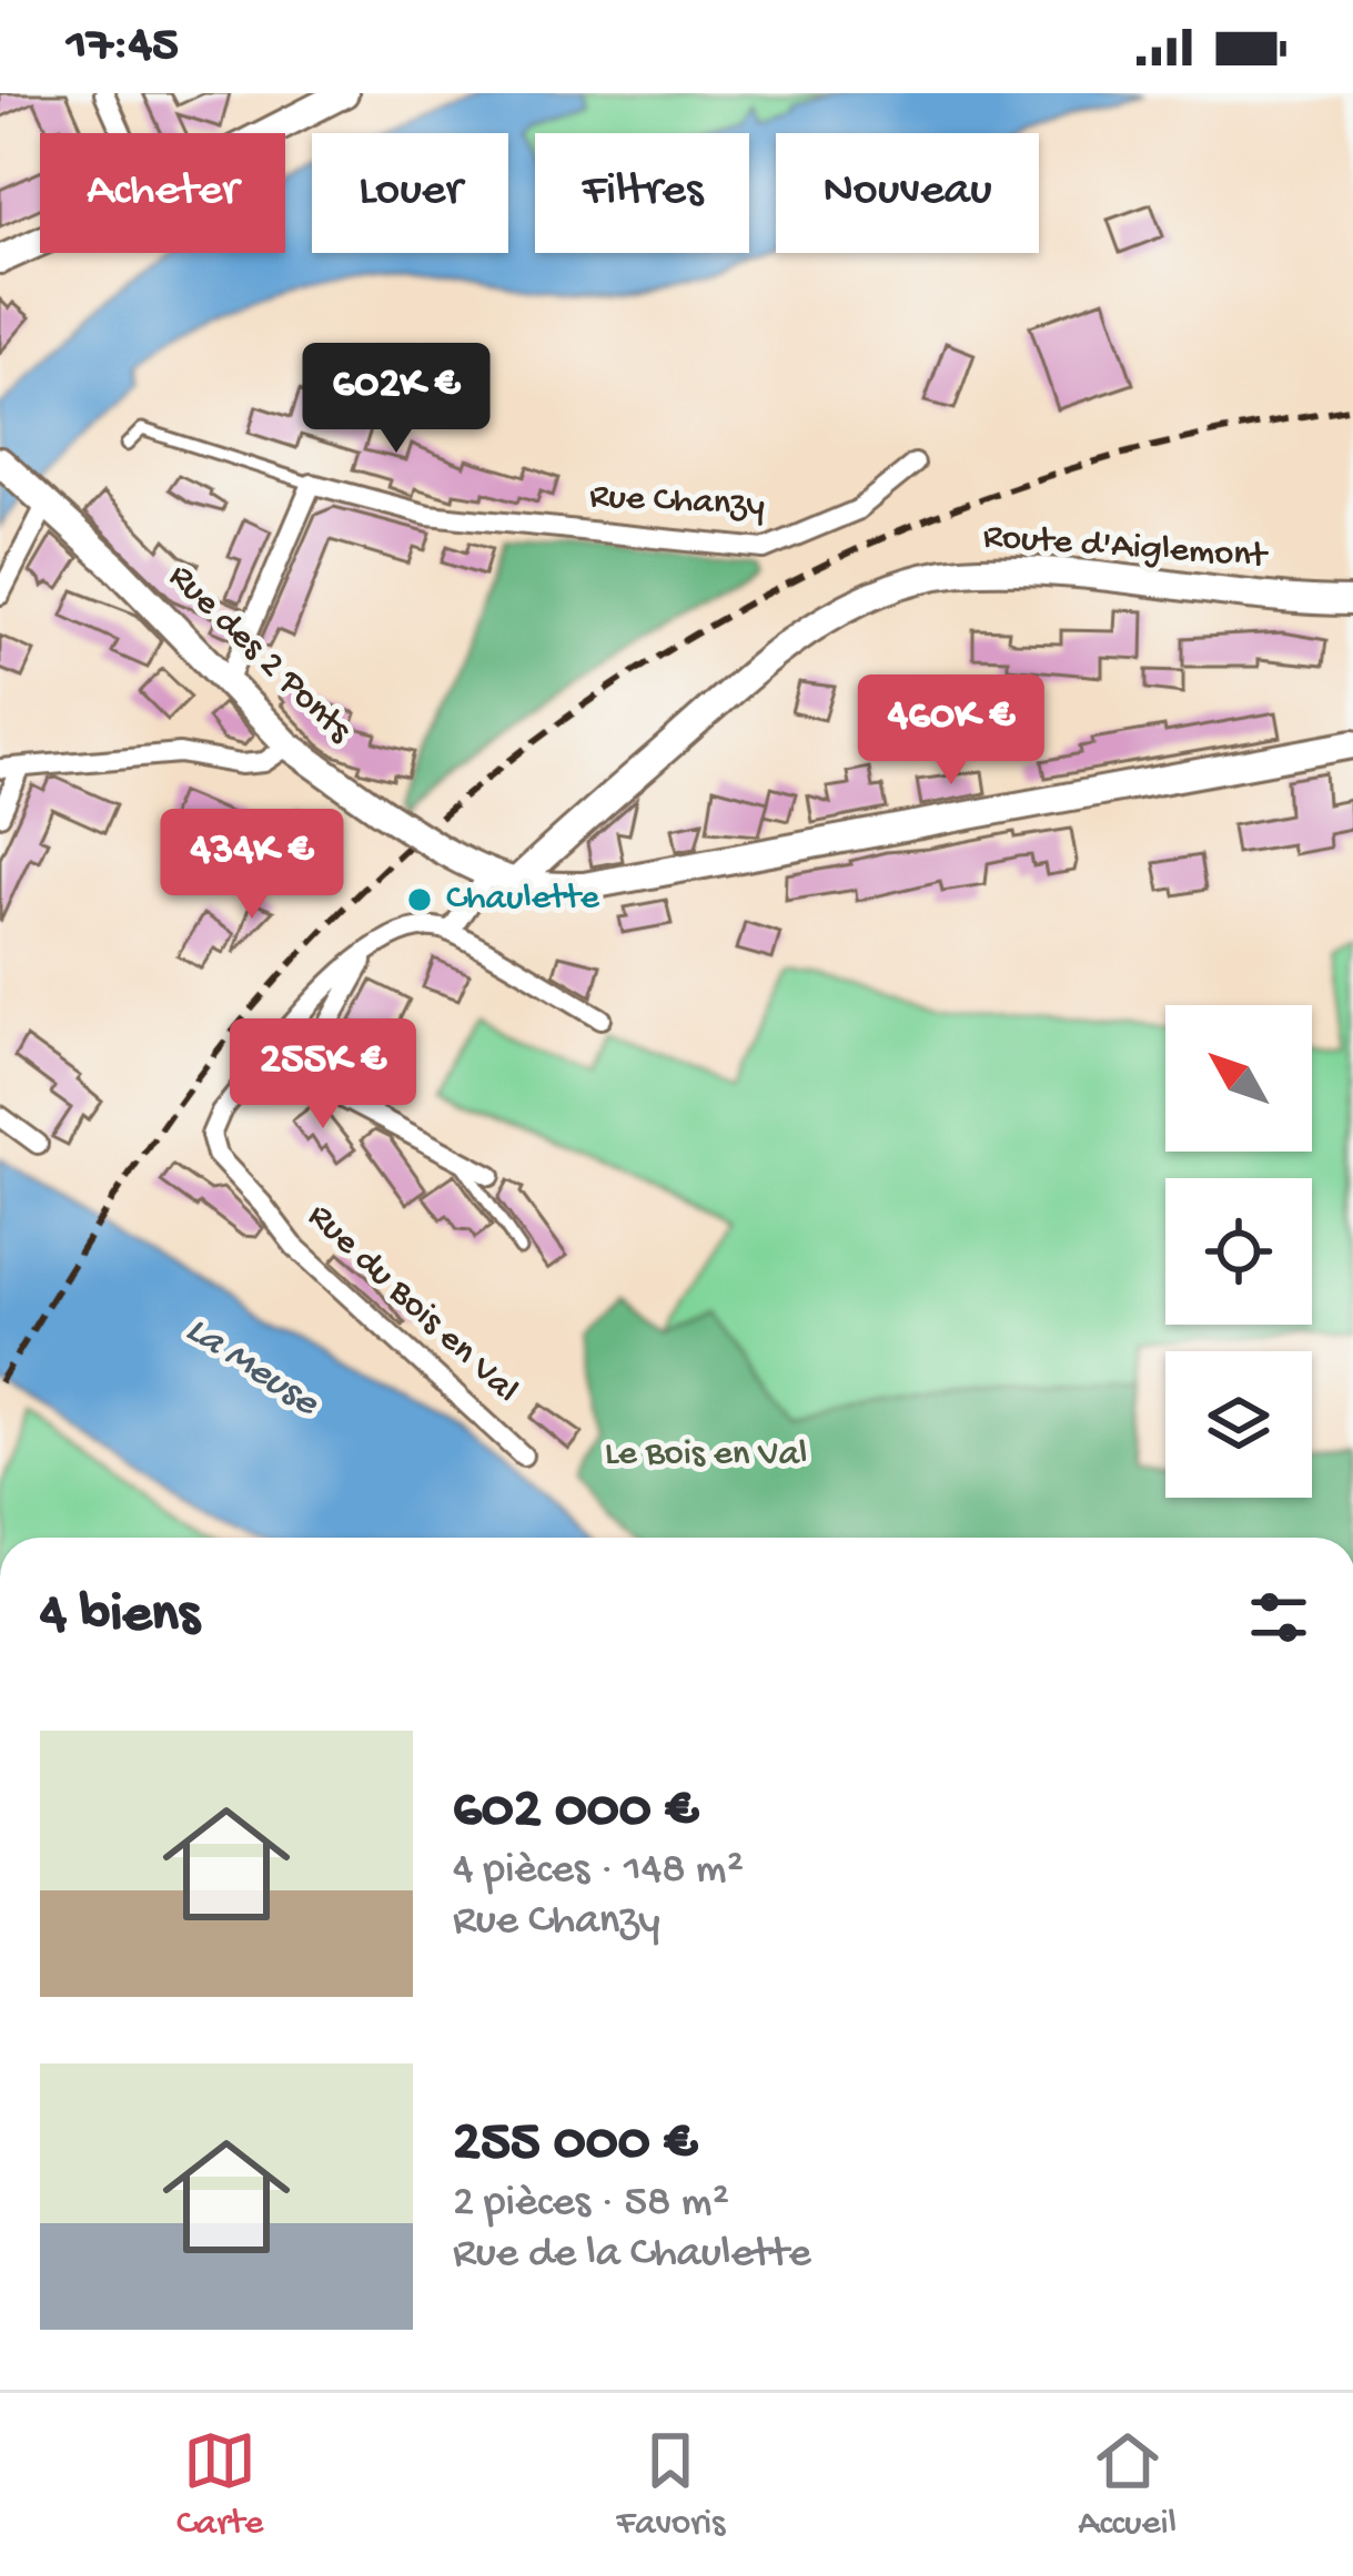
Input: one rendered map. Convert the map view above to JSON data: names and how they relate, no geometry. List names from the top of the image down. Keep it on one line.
{"streets":{"street":["Rue Chanzy","Route d'Aiglemont","Rue des 2 Ponts","Rue du Bois en Val"]},"crossings":[["Route d'Aiglemont","Rue des 2 Ponts"]],"water":["La Meuse"],"parks":["Le Bois en Val"],"places":["Chaulette"],"north":"top left","page":{"status":"17:45","chip":["Acheter","Louer","Filtres","Nouveau"],"price":["602K €","460K €","434K €","255K €"],"heading":"4 biens","list":[{"name":"602 000 €","note":"4 pièces · 148 m² · Rue Chanzy"},{"name":"255 000 €","note":"2 pièces · 58 m² · Rue de la Chaulette"}],"tabs":["Carte","Favoris","Accueil"]}}
